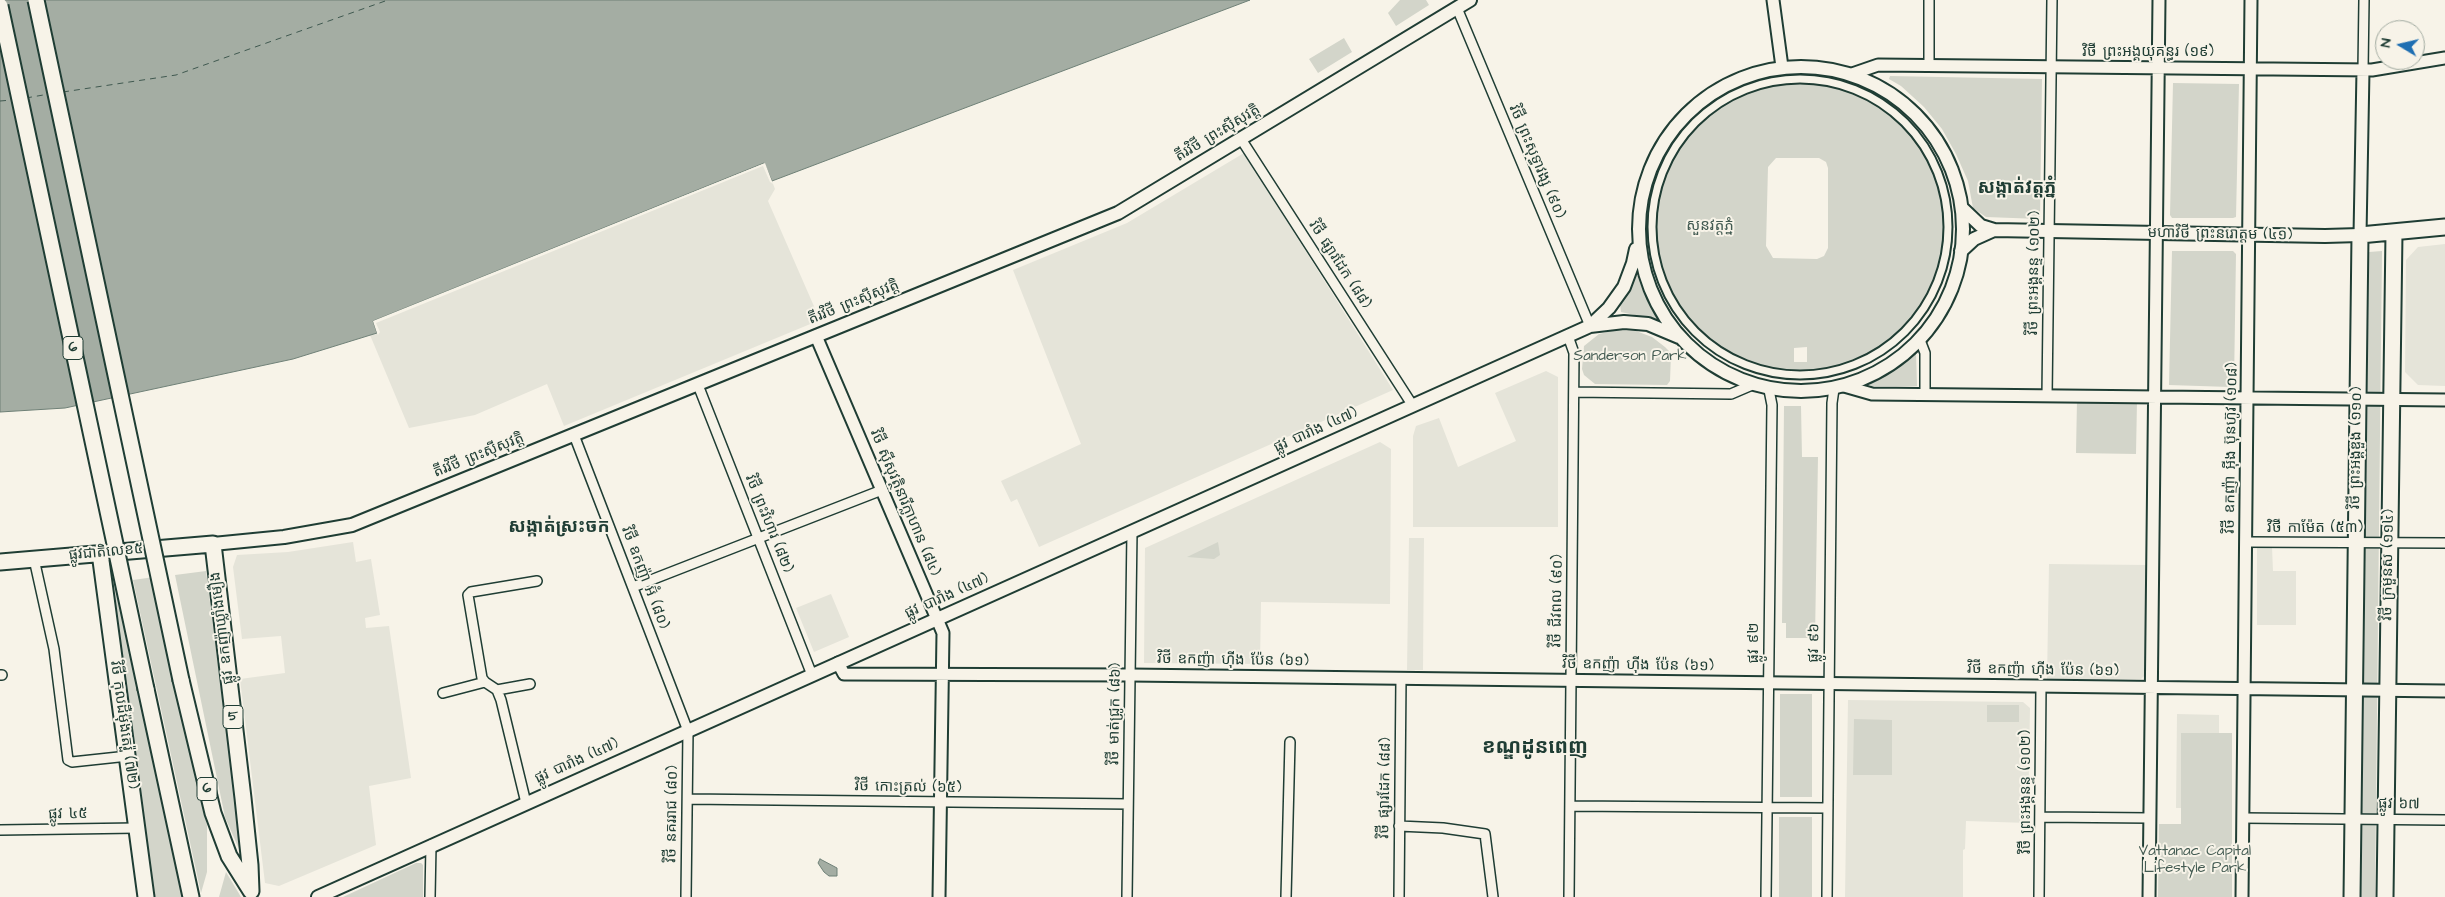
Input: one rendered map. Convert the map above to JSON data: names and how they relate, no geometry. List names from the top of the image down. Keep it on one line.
{"streets":{"main road":["តីរវិថី ព្រះស៊ីសុវត្តិ","មហាវិថី ព្រះនរោត្តម (៤១)","6","ផ្លូវ បារាំង (៤៧)","វិថី ព្រះអង្គឌួង (១១០)","ផ្លូវជាតិលេខ៥","វិថី ក្រមួនស (១១៤)","ផ្លូវ ឧកញ៉ាឃ្លាំងមឿង","5","វិថី កុលដឺម៉ុងតេរ៉ួ (៧២)"],"street":["វិថី ព្រះអង្គយុគន្ធរ (១៩)","វិថី ព្រះសុទ្ធាវង្ស (៩០)","វិថី ផ្សារដែក (៨៨)","វិថី ព្រះអង្គនន្ទ (១០២)","វិថី ឧកញ៉ា អ៊ីង ប៊ុនហ៊ូវ (១០៨)","វិថី ស៊ីសុវត្ថិនារីក្លាហាន (៨៤)","វិថី ព្រះវិហារ (៨២)","វិថី កាម៉ែត (៥៣)","វិថី ឧកញ៉ា អ៊ំ (៨០)","វិថី ជីវពល (៩០)","ផ្លូវ ៩២","ផ្លូវ ៩៦","វិថី ឧកញ៉ា ហ៊ីង ប៉ែន (៦១)","វិថី មាត់ជ្រូក (៨៦)","វិថី កោះត្រល់ (៦៥)","ផ្លូវ ៦៧","វិថី នគររាជ (៨០)","ផ្លូវ ៤៥"]},"crossings":[["វិថី ព្រះអង្គយុគន្ធរ (១៩)","វិថី ព្រះអង្គនន្ទ (១០២)"],["វិថី ព្រះអង្គយុគន្ធរ (១៩)","វិថី ឧកញ៉ា អ៊ីង ប៊ុនហ៊ូវ (១០៨)"],["វិថី ព្រះអង្គយុគន្ធរ (១៩)","វិថី ព្រះអង្គឌួង (១១០)"],["តីរវិថី ព្រះស៊ីសុវត្តិ","វិថី ព្រះសុទ្ធាវង្ស (៩០)"],["តីរវិថី ព្រះស៊ីសុវត្តិ","វិថី ផ្សារដែក (៨៨)"],["តីរវិថី ព្រះស៊ីសុវត្តិ","វិថី ស៊ីសុវត្ថិនារីក្លាហាន (៨៤)"],["តីរវិថី ព្រះស៊ីសុវត្តិ","វិថី ព្រះវិហារ (៨២)"],["តីរវិថី ព្រះស៊ីសុវត្តិ","ផ្លូវជាតិលេខ៥"],["តីរវិថី ព្រះស៊ីសុវត្តិ","វិថី ឧកញ៉ា អ៊ំ (៨០)"],["តីរវិថី ព្រះស៊ីសុវត្តិ","ផ្លូវ ឧកញ៉ាឃ្លាំងមឿង"],["វិថី ព្រះសុទ្ធាវង្ស (៩០)","ផ្លូវ បារាំង (៤៧)"],["មហាវិថី ព្រះនរោត្តម (៤១)","វិថី ព្រះអង្គនន្ទ (១០២)"],["មហាវិថី ព្រះនរោត្តម (៤១)","វិថី ឧកញ៉ា អ៊ីង ប៊ុនហ៊ូវ (១០៨)"],["មហាវិថី ព្រះនរោត្តម (៤១)","វិថី ព្រះអង្គឌួង (១១០)"],["មហាវិថី ព្រះនរោត្តម (៤១)","វិថី ក្រមួនស (១១៤)"],["វិថី ផ្សារដែក (៨៨)","ផ្លូវ បារាំង (៤៧)"],["វិថី ផ្សារដែក (៨៨)","វិថី ឧកញ៉ា ហ៊ីង ប៉ែន (៦១)"],["វិថី ព្រះអង្គនន្ទ (១០២)","វិថី ឧកញ៉ា ហ៊ីង ប៉ែន (៦១)"],["6","ផ្លូវ ឧកញ៉ាឃ្លាំងមឿង"],["ផ្លូវ បារាំង (៤៧)","វិថី ស៊ីសុវត្ថិនារីក្លាហាន (៨៤)"],["ផ្លូវ បារាំង (៤៧)","វិថី ព្រះវិហារ (៨២)"],["ផ្លូវ បារាំង (៤៧)","វិថី ឧកញ៉ា អ៊ំ (៨០)"],["ផ្លូវ បារាំង (៤៧)","វិថី ជីវពល (៩០)"],["ផ្លូវ បារាំង (៤៧)","វិថី ឧកញ៉ា ហ៊ីង ប៉ែន (៦១)"],["ផ្លូវ បារាំង (៤៧)","វិថី មាត់ជ្រូក (៨៦)"],["ផ្លូវ បារាំង (៤៧)","វិថី នគររាជ (៨០)"],["វិថី ឧកញ៉ា អ៊ីង ប៊ុនហ៊ូវ (១០៨)","វិថី កាម៉ែត (៥៣)"],["វិថី ឧកញ៉ា អ៊ីង ប៊ុនហ៊ូវ (១០៨)","វិថី ឧកញ៉ា ហ៊ីង ប៉ែន (៦១)"],["វិថី ឧកញ៉ា អ៊ីង ប៊ុនហ៊ូវ (១០៨)","ផ្លូវ ៦៧"],["វិថី ព្រះអង្គឌួង (១១០)","វិថី កាម៉ែត (៥៣)"],["វិថី ព្រះអង្គឌួង (១១០)","វិថី ឧកញ៉ា ហ៊ីង ប៉ែន (៦១)"],["វិថី ព្រះអង្គឌួង (១១០)","ផ្លូវ ៦៧"],["វិថី ស៊ីសុវត្ថិនារីក្លាហាន (៨៤)","វិថី ឧកញ៉ា ហ៊ីង ប៉ែន (៦១)"],["វិថី ស៊ីសុវត្ថិនារីក្លាហាន (៨៤)","វិថី កោះត្រល់ (៦៥)"],["វិថី កាម៉ែត (៥៣)","វិថី ក្រមួនស (១១៤)"],["ផ្លូវជាតិលេខ៥","ផ្លូវ ឧកញ៉ាឃ្លាំងមឿង"],["ផ្លូវជាតិលេខ៥","វិថី កុលដឺម៉ុងតេរ៉ួ (៧២)"],["វិថី ក្រមួនស (១១៤)","វិថី ឧកញ៉ា ហ៊ីង ប៉ែន (៦១)"],["វិថី ក្រមួនស (១១៤)","ផ្លូវ ៦៧"],["វិថី ឧកញ៉ា អ៊ំ (៨០)","វិថី នគររាជ (៨០)"],["វិថី ជីវពល (៩០)","វិថី ឧកញ៉ា ហ៊ីង ប៉ែន (៦១)"],["ផ្លូវ ៩២","វិថី ឧកញ៉ា ហ៊ីង ប៉ែន (៦១)"],["ផ្លូវ ៩៦","វិថី ឧកញ៉ា ហ៊ីង ប៉ែន (៦១)"],["វិថី ឧកញ៉ា ហ៊ីង ប៉ែន (៦១)","វិថី មាត់ជ្រូក (៨៦)"],["វិថី មាត់ជ្រូក (៨៦)","វិថី កោះត្រល់ (៦៥)"],["វិថី កុលដឺម៉ុងតេរ៉ួ (៧២)","ផ្លូវ ៤៥"],["វិថី កោះត្រល់ (៦៥)","វិថី នគររាជ (៨០)"]],"districts":["សង្កាត់វត្តភ្នំ","សង្កាត់ស្រះចក","ខណ្ឌដូនពេញ"],"parks":["សួនវត្ដភ្នំ","Sanderson Park","Vattanac Capital Lifestyle Park"],"north":"left"}
